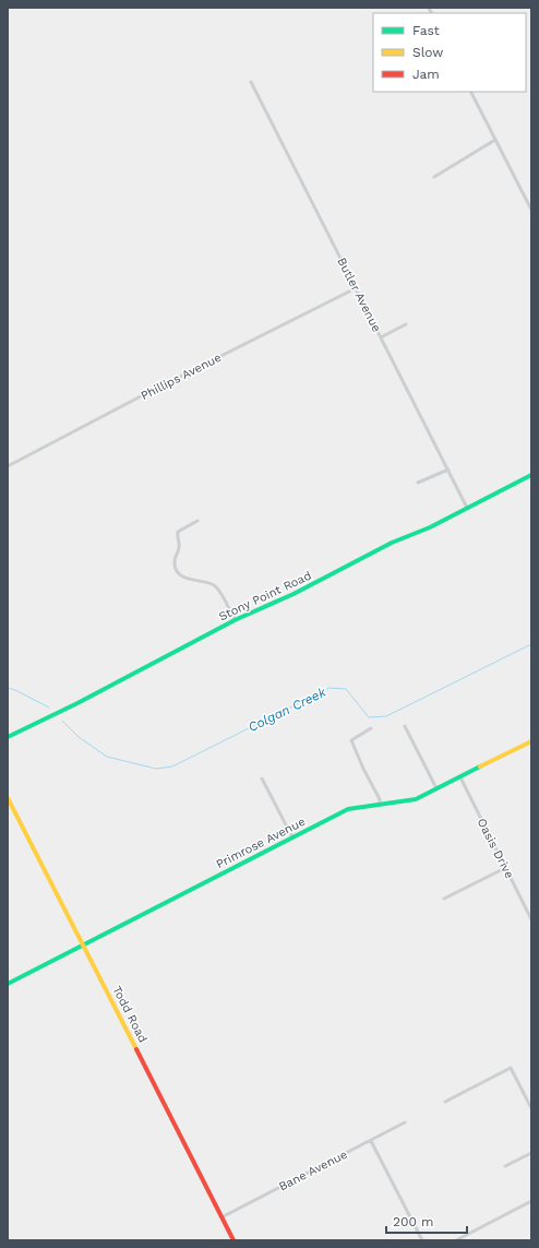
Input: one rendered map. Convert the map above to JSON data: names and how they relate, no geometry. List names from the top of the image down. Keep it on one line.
{"streets":{"main road":["Stony Point Road","Primrose Avenue","Todd Road"],"street":["Butler Avenue","Phillips Avenue","Oasis Drive","Bane Avenue"]},"crossings":[["Butler Avenue","Phillips Avenue"],["Butler Avenue","Stony Point Road"],["Primrose Avenue","Oasis Drive"],["Primrose Avenue","Todd Road"],["Todd Road","Bane Avenue"]],"water":["Colgan Creek"],"legend":["Fast","Slow","Jam"],"scale_bar":"200 m"}
